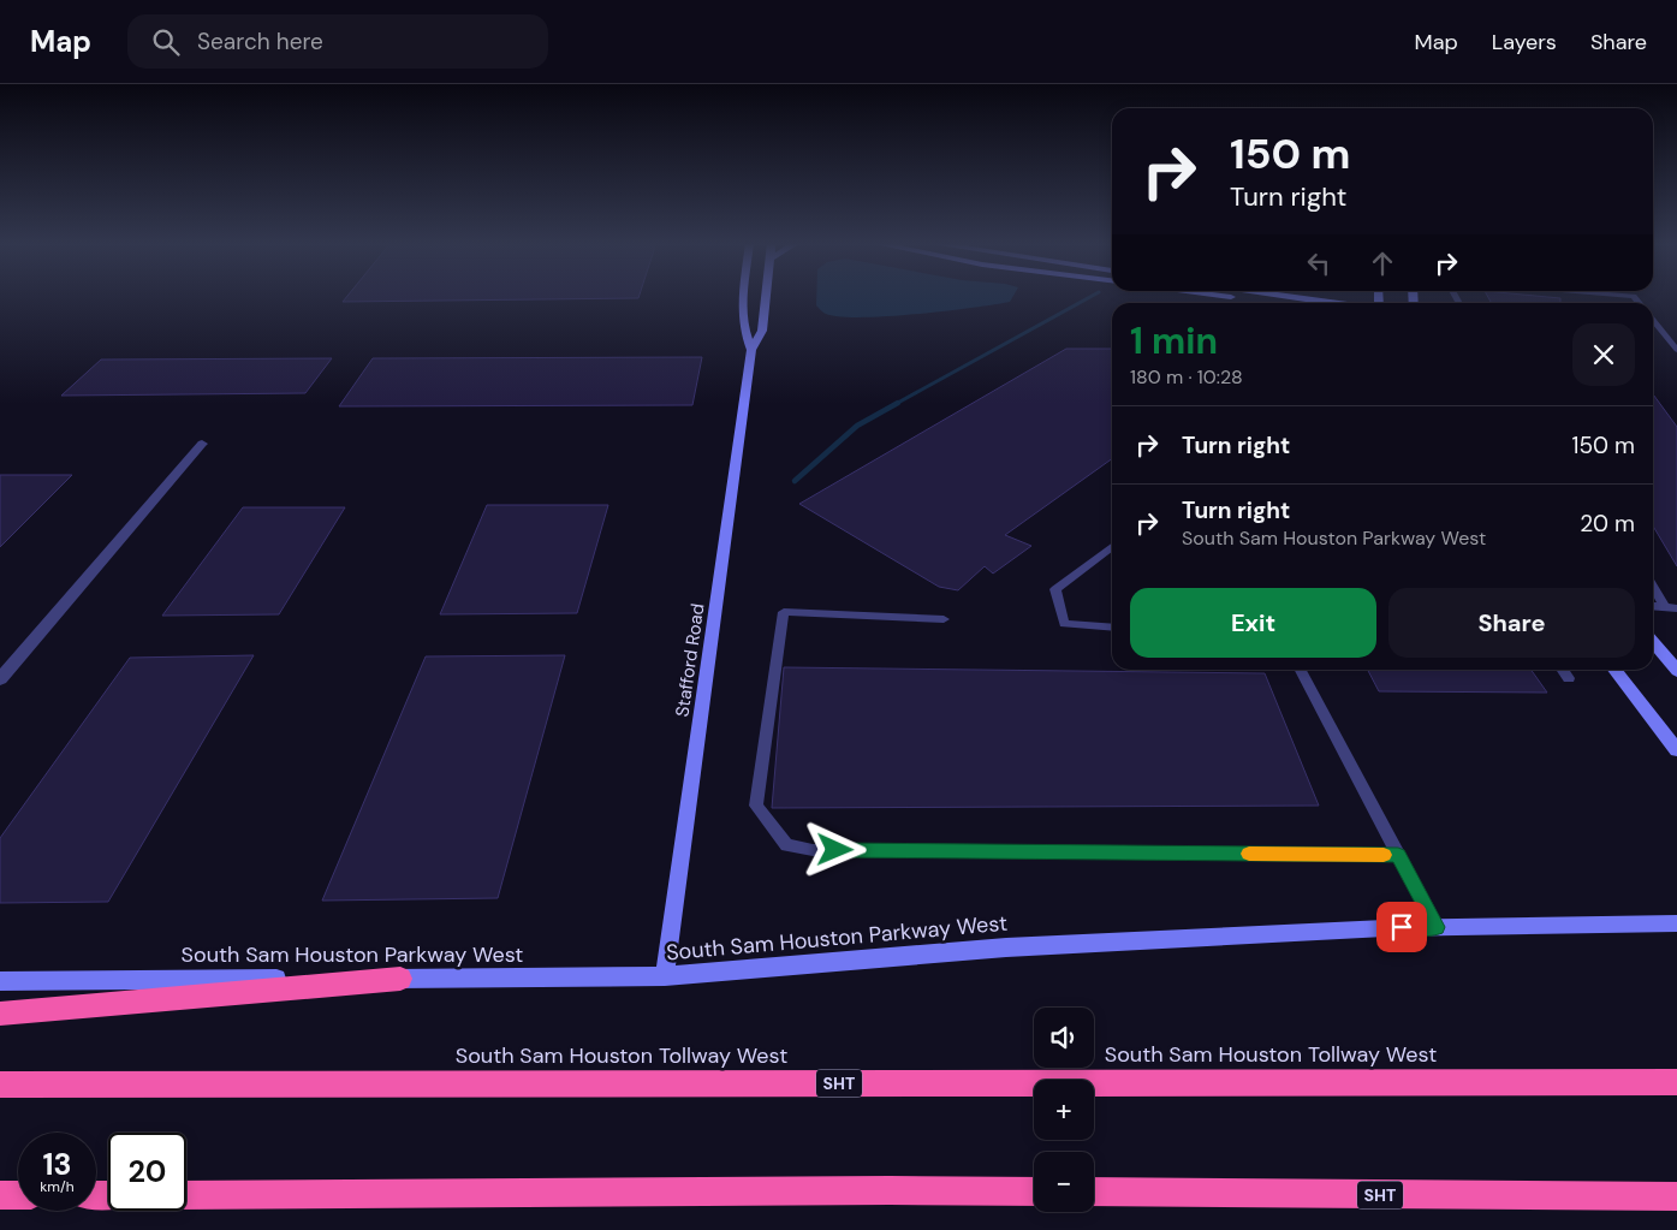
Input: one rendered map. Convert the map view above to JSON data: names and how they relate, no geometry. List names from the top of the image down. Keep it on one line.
{"streets":{"highway":["South Sam Houston Tollway West","SHT"],"main road":["Stafford Road","South Sam Houston Parkway West"]},"crossings":[["Stafford Road","South Sam Houston Parkway West"]],"page":{"header":"Map","search":"Search here","nav":["Map","Layers","Share"],"turn":["150 m","Turn right"],"heading":["1 min","180 m · 10:28"],"list":[{"name":"Turn right","value":"150 m"},{"name":"Turn right","note":"South Sam Houston Parkway West","value":"20 m"}],"buttons":["Exit","Share"],"map_buttons":["+","−"],"speed":"13 km/h","limit":"20"}}
